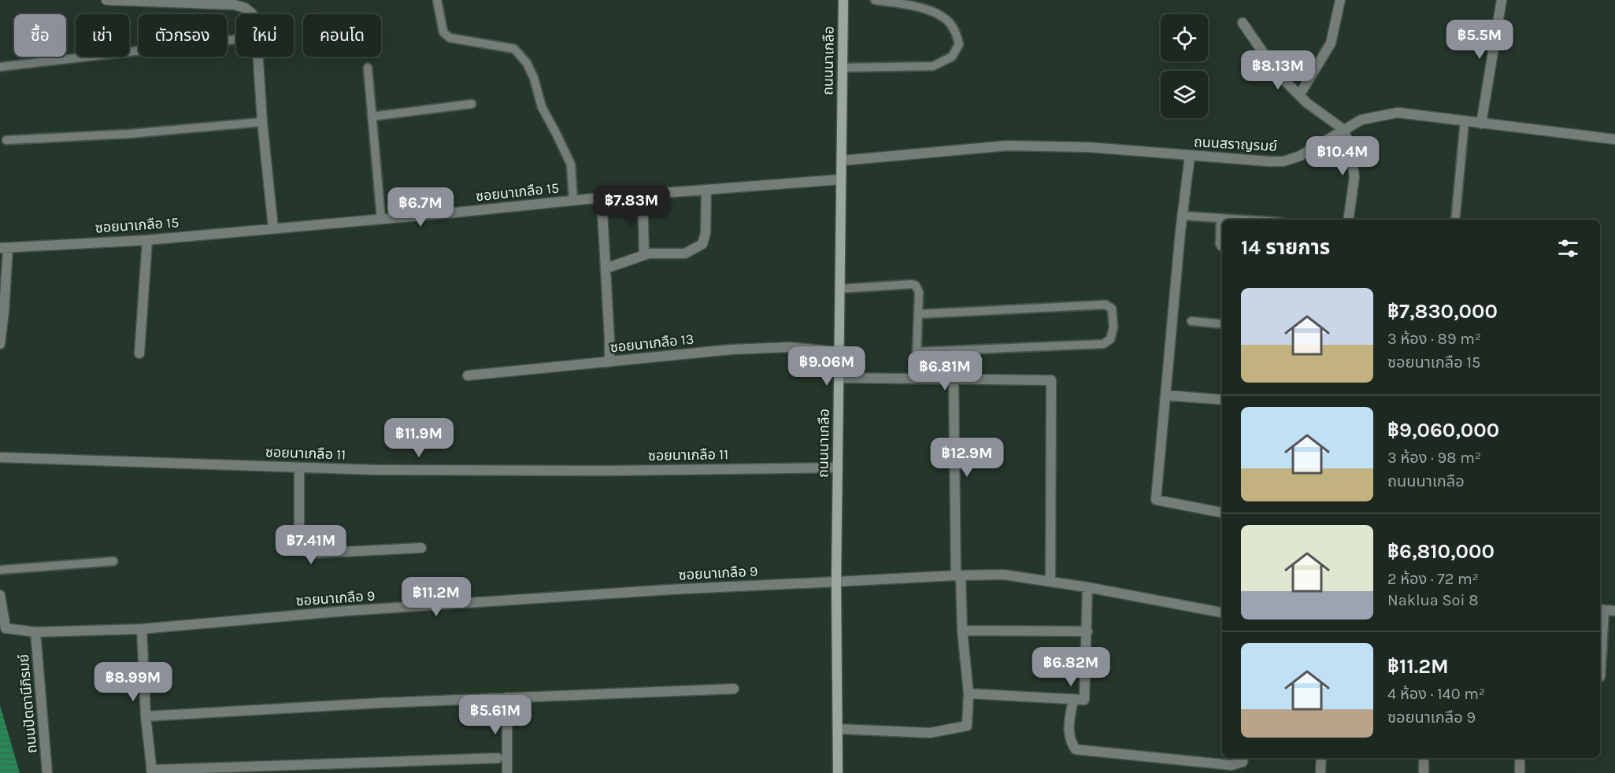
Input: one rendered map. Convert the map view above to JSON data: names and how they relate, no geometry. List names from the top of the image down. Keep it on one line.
{"streets":{"main road":["ถนนนาเกลือ"],"street":["ถนนสราญรมย์","ซอยนาเกลือ 15","ซอยนาเกลือ 13","ซอยนาเกลือ 11","ซอยนาเกลือ 9","ถนนปัตตานีภิรมย์"]},"crossings":[["ถนนนาเกลือ","ถนนสราญรมย์"],["ถนนนาเกลือ","ซอยนาเกลือ 15"],["ถนนนาเกลือ","ซอยนาเกลือ 13"],["ถนนนาเกลือ","ซอยนาเกลือ 11"],["ถนนนาเกลือ","ซอยนาเกลือ 9"],["ซอยนาเกลือ 9","ถนนปัตตานีภิรมย์"]],"page":{"chip":["ซื้อ","เช่า","ตัวกรอง","ใหม่","คอนโด"],"price":["฿5.5M","฿8.13M","฿10.4M","฿7.83M","฿6.7M","฿9.06M","฿6.81M","฿11.9M","฿12.9M","฿7.41M","฿11.2M","฿6.82M","฿8.99M","฿5.61M"],"heading":"14 รายการ","list":[{"name":"฿7,830,000","note":"3 ห้อง · 89 m² · ซอยนาเกลือ 15"},{"name":"฿9,060,000","note":"3 ห้อง · 98 m² · ถนนนาเกลือ"},{"name":"฿6,810,000","note":"2 ห้อง · 72 m² · Naklua Soi 8"},{"name":"฿11.2M","note":"4 ห้อง · 140 m² · ซอยนาเกลือ 9"}]}}
